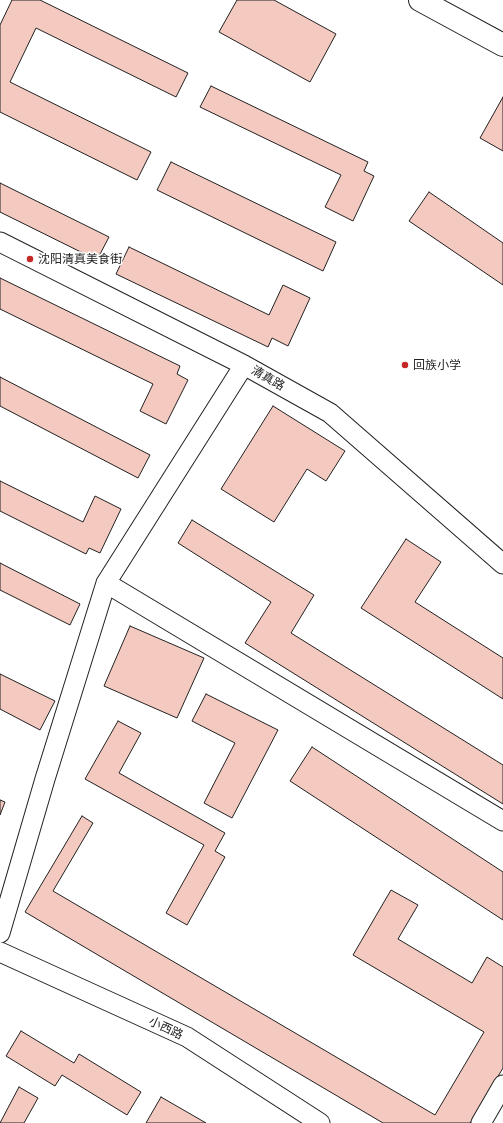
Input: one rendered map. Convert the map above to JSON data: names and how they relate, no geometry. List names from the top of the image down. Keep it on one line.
{"streets":{"street":["清真路","小西路"]},"places":["沈阳清真美食街","回族小学"]}
